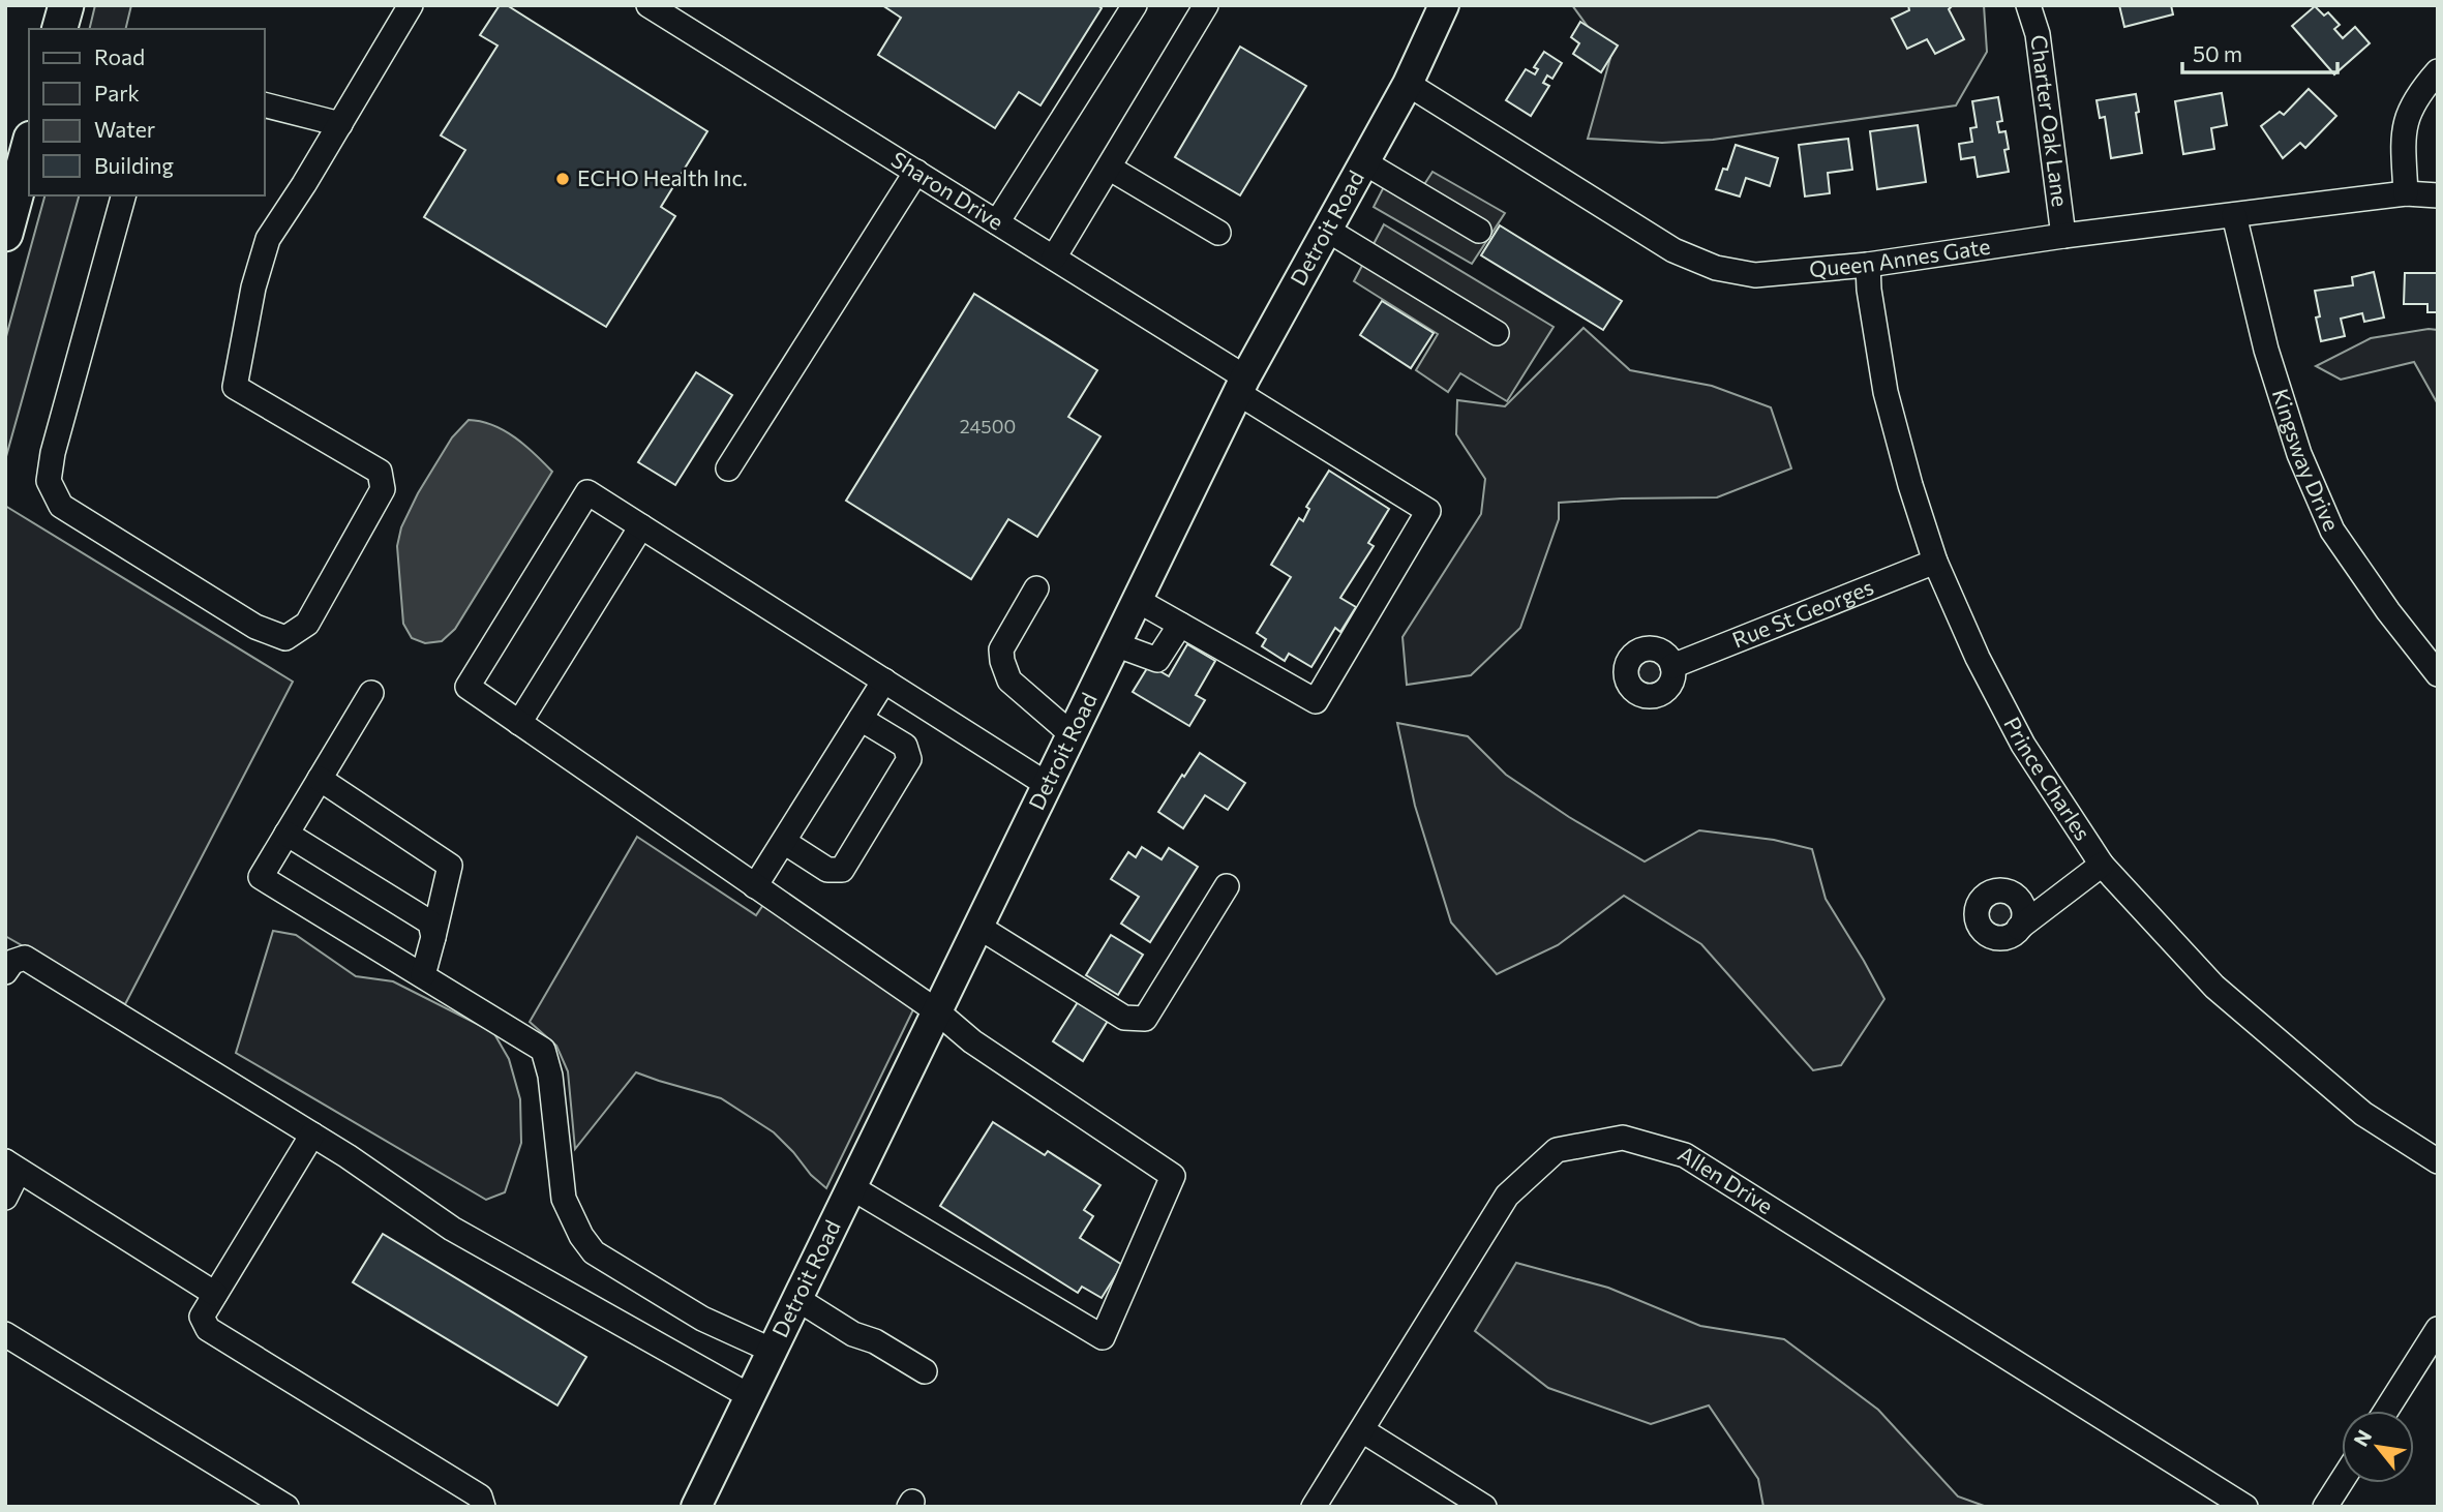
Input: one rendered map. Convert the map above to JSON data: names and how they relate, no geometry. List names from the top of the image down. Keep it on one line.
{"streets":{"main road":["Detroit Road"],"street":["Charter Oak Lane","Sharon Drive","Queen Annes Gate","Kingsway Drive","Rue St Georges","Prince Charles","Allen Drive"]},"crossings":[["Charter Oak Lane","Queen Annes Gate"],["Sharon Drive","Detroit Road"],["Detroit Road","Queen Annes Gate"],["Queen Annes Gate","Kingsway Drive"],["Queen Annes Gate","Prince Charles"],["Rue St Georges","Prince Charles"]],"places":["ECHO Health Inc."],"house_numbers":["24500"],"legend":["Road","Park","Water","Building"],"scale_bar":"50 m","north":"top left"}
